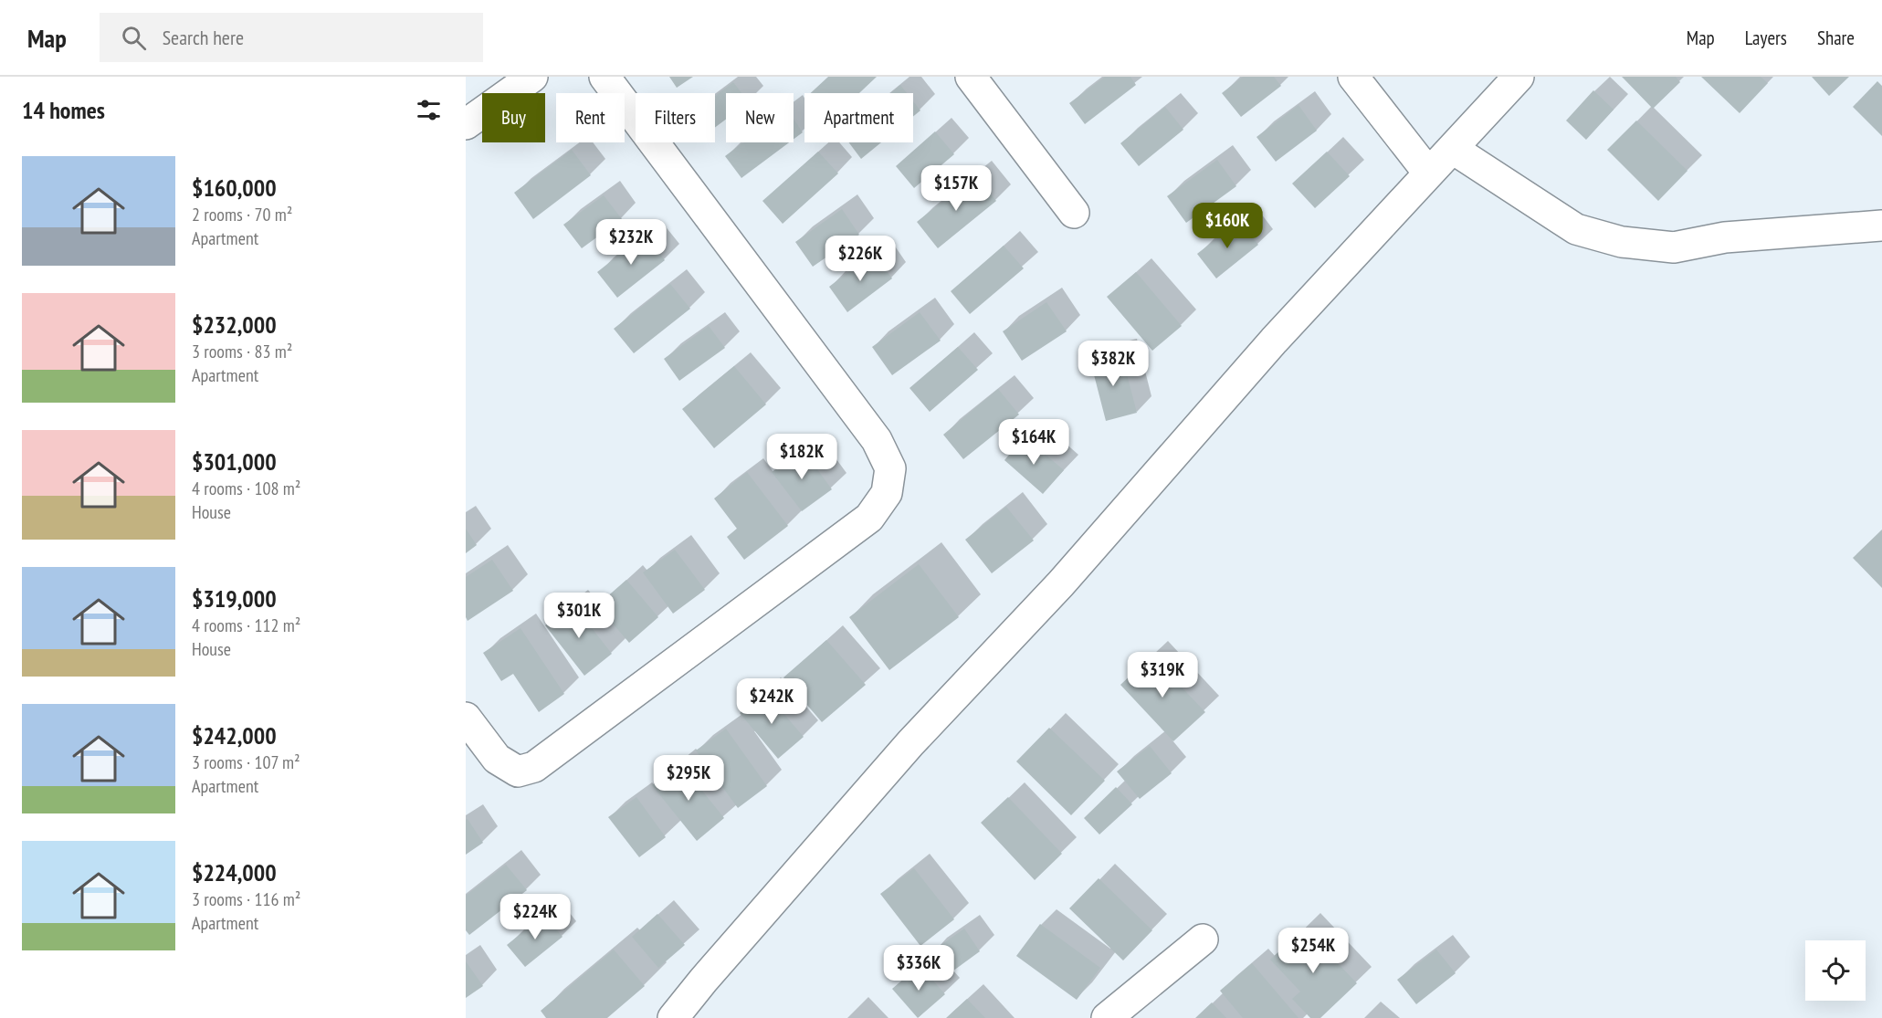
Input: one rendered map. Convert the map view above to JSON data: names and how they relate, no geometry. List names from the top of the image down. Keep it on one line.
{"page":{"header":"Map","search":"Search here","nav":["Map","Layers","Share"],"heading":"14 homes","chip":["Buy","Rent","Filters","New","Apartment"],"list":[{"name":"$160,000","note":"2 rooms · 70 m² · Apartment"},{"name":"$232,000","note":"3 rooms · 83 m² · Apartment"},{"name":"$301,000","note":"4 rooms · 108 m² · House"},{"name":"$319,000","note":"4 rooms · 112 m² · House"},{"name":"$242,000","note":"3 rooms · 107 m² · Apartment"},{"name":"$224,000","note":"3 rooms · 116 m² · Apartment"}],"price":["$157K","$160K","$232K","$226K","$382K","$164K","$182K","$301K","$319K","$242K","$295K","$224K","$254K","$336K"]}}
